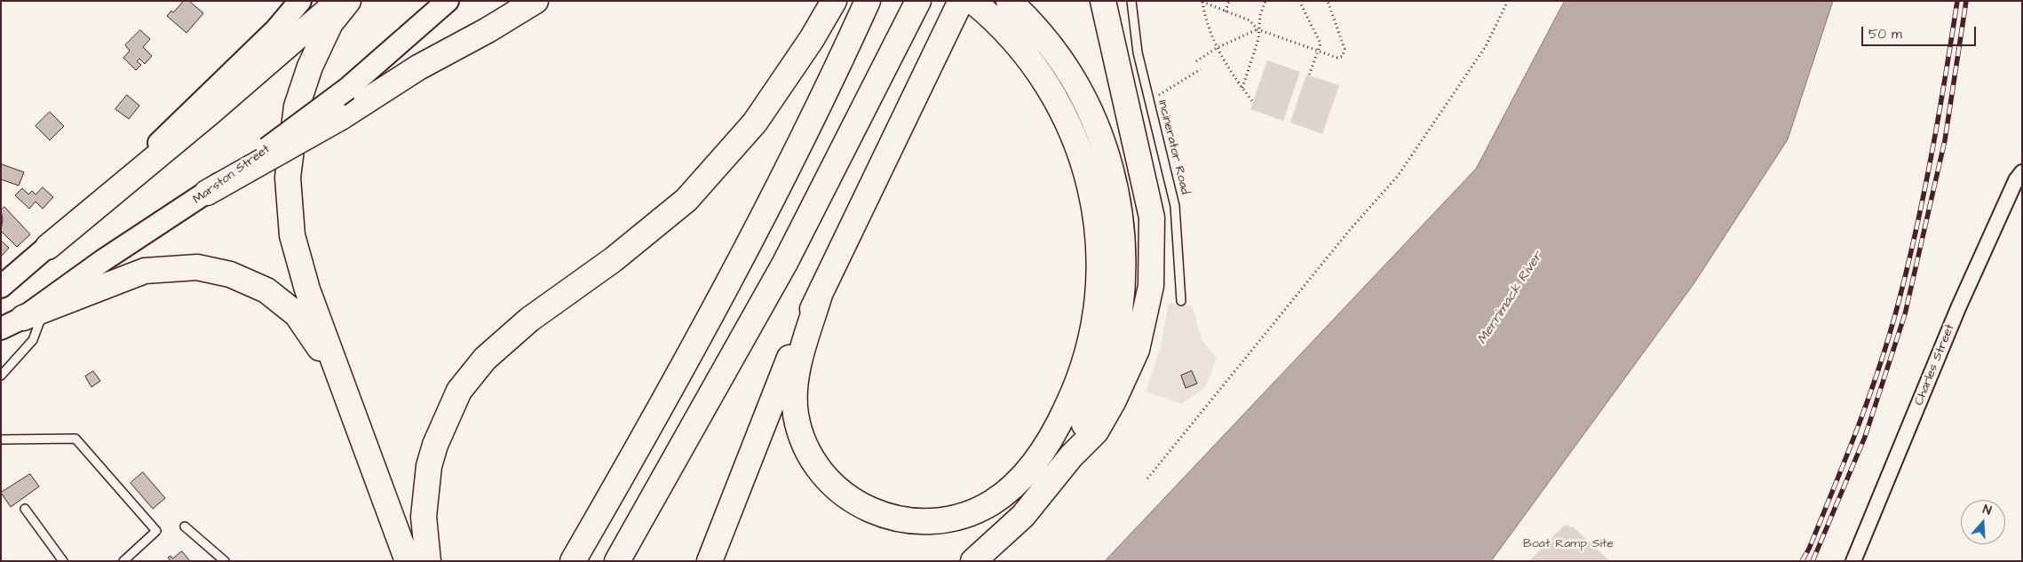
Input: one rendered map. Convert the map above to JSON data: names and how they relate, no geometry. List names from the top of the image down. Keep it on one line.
{"streets":{"main road":["Marston Street"],"street":["Charles Street"],"lane":["Incinerator Road"]},"water":["Merrimack River"],"parks":["Boat Ramp Site"],"scale_bar":"50 m","north":"top"}
